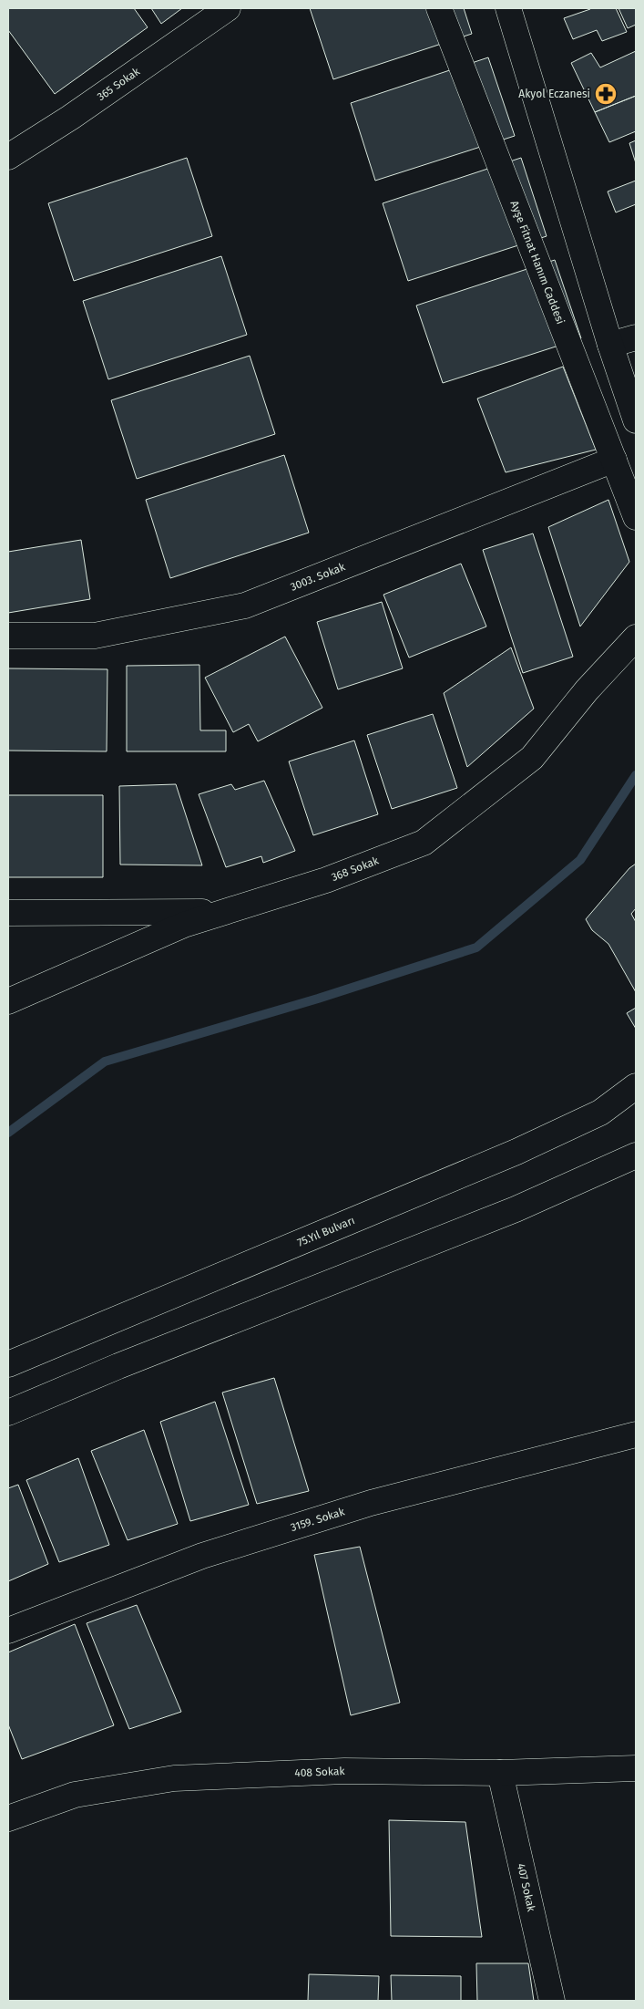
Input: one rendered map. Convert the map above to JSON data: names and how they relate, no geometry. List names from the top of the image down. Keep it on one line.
{"streets":{"street":["365 Sokak","Ayşe Fitnat Hanım Caddesi","3003. Sokak","368 Sokak","75.Yıl Bulvarı","3159. Sokak","408 Sokak","407 Sokak"]},"crossings":[["Ayşe Fitnat Hanım Caddesi","3003. Sokak"],["408 Sokak","407 Sokak"]],"places":{"pharmacy":["Akyol Eczanesi"]}}
